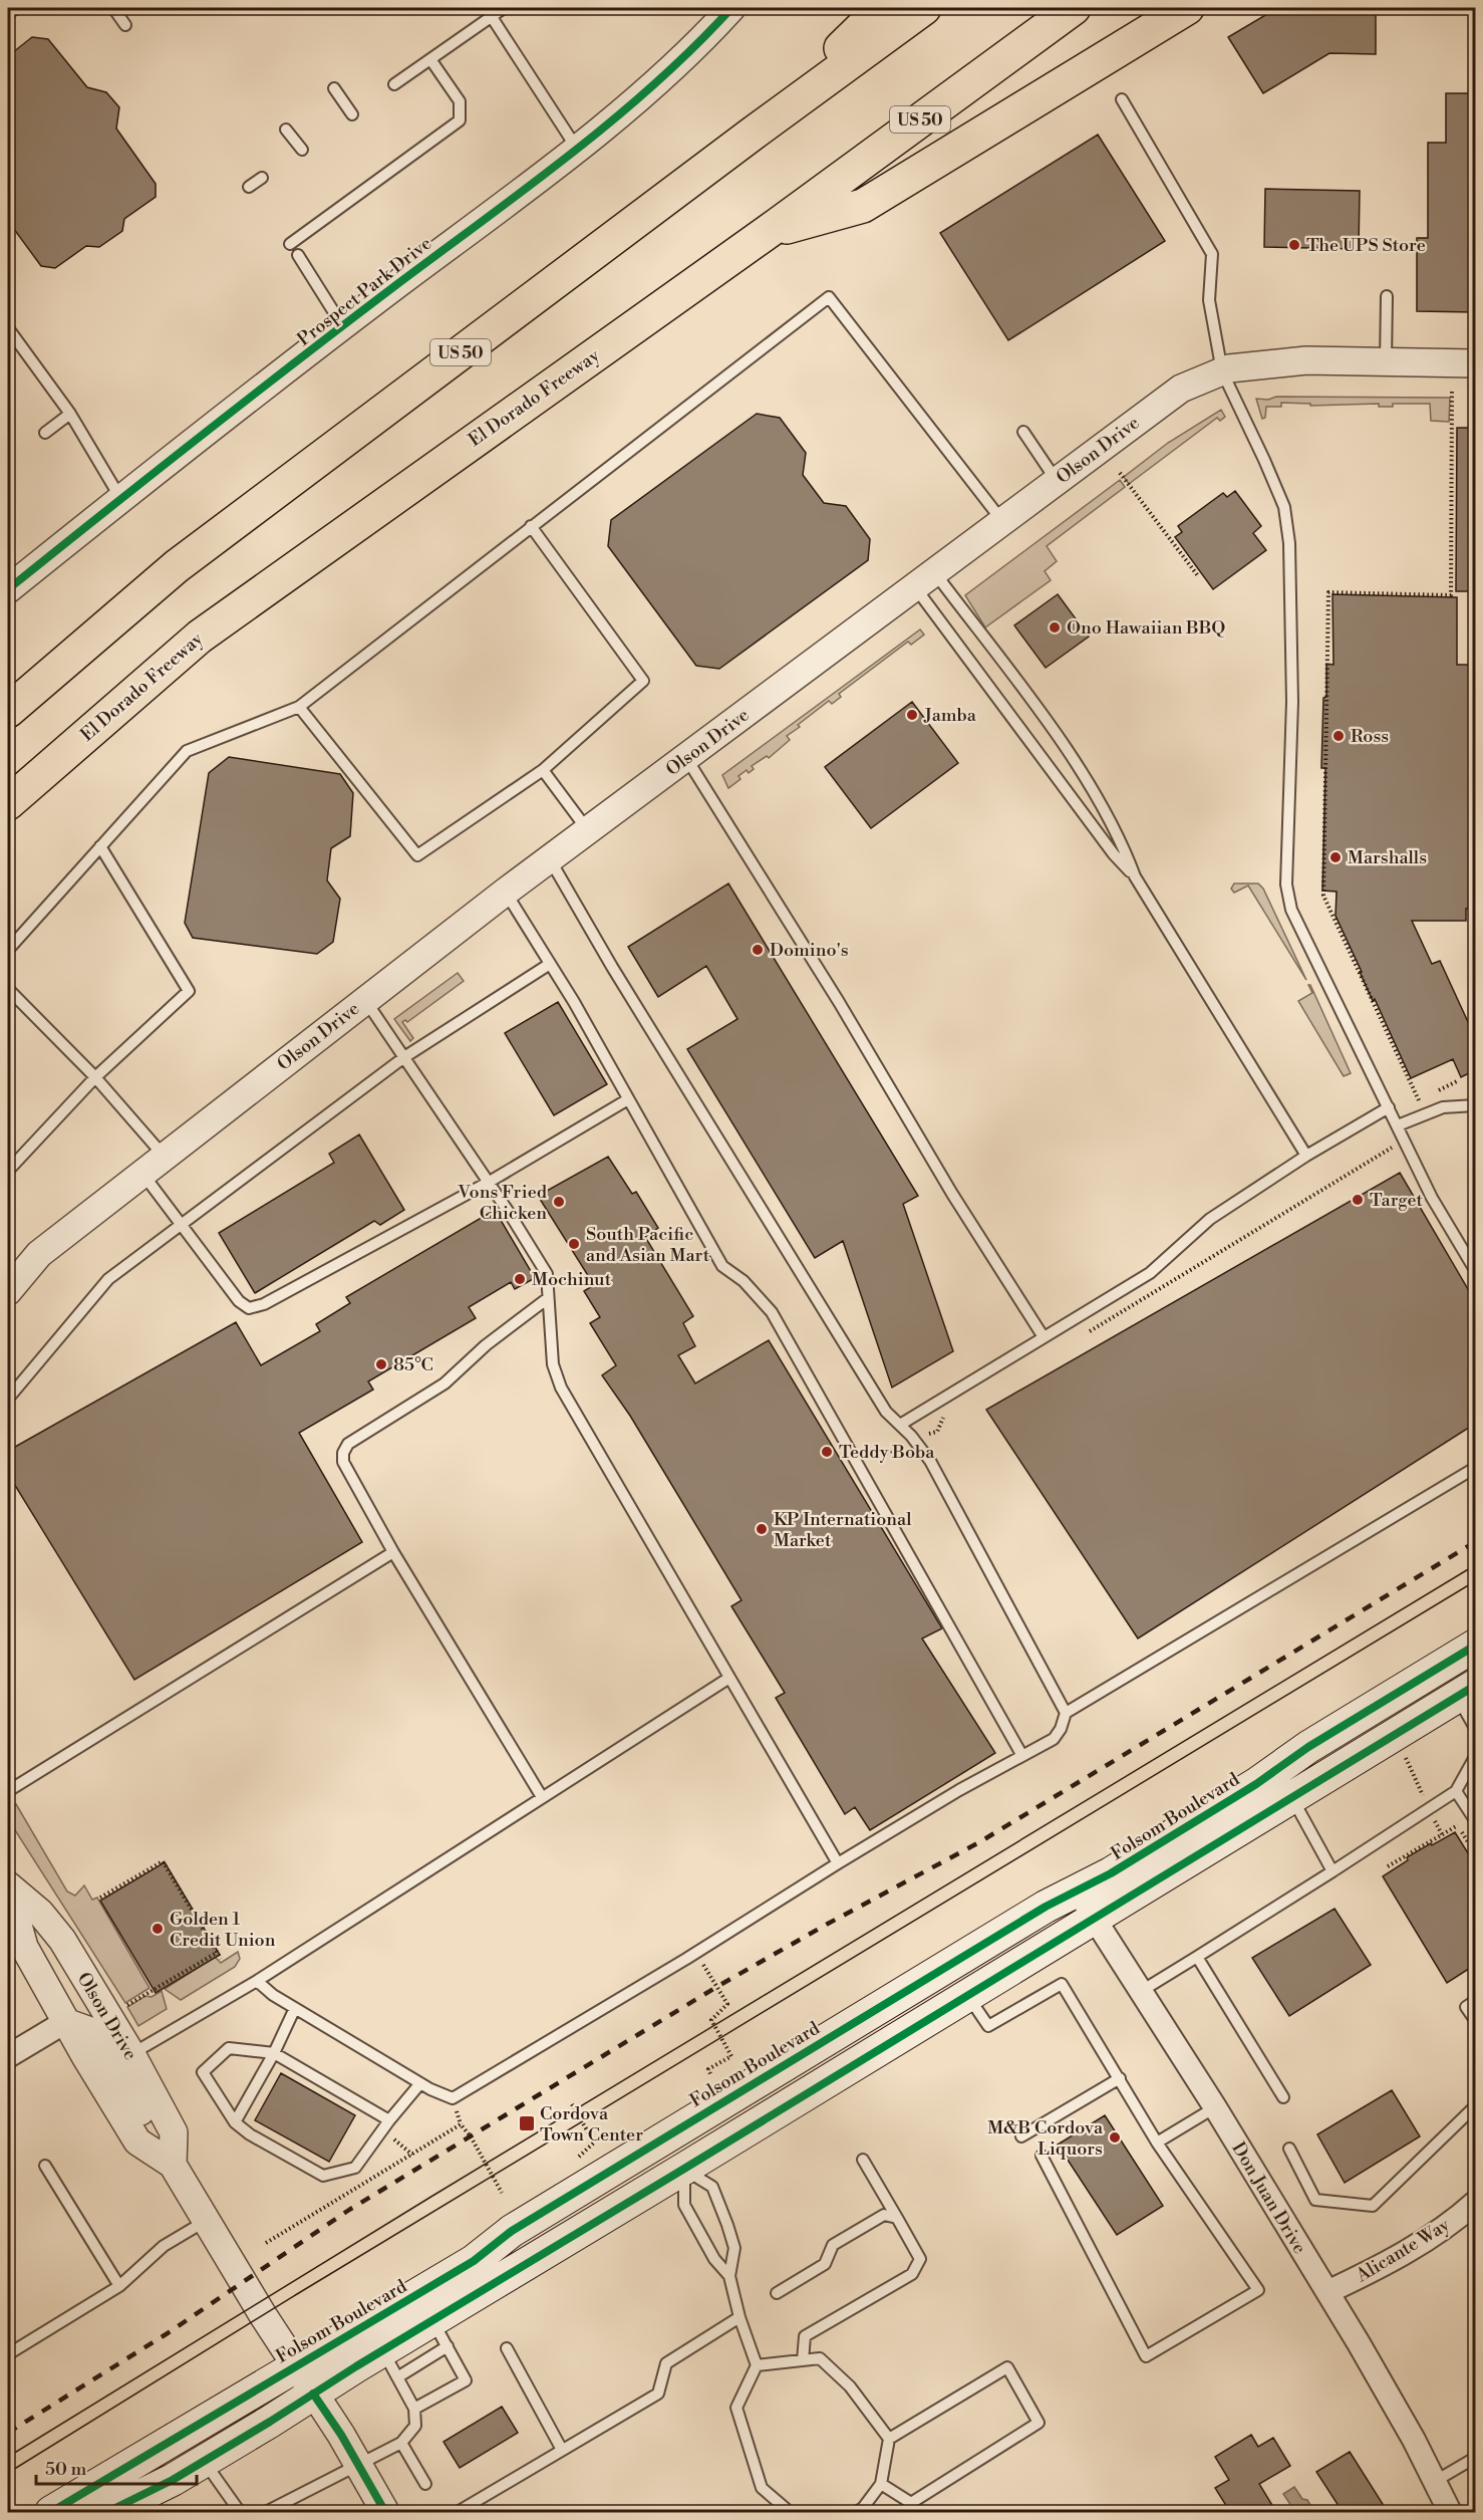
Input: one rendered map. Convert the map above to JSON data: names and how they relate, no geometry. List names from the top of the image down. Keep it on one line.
{"streets":{"highway":["US 50","El Dorado Freeway"],"main road":["Folsom Boulevard"],"street":["Prospect Park Drive","Olson Drive","Don Juan Drive","Alicante Way"]},"crossings":[["Olson Drive","Folsom Boulevard"],["Folsom Boulevard","Don Juan Drive"],["Don Juan Drive","Alicante Way"]],"places":{"other":["The UPS Store","Ono Hawaiian BBQ","Jamba","Ross","Marshalls","Domino's","Target","Vons Fried Chicken","South Pacific and Asian Mart","Mochinut","85°C","Teddy Boba","KP International Market","Golden 1 Credit Union","M&B Cordova Liquors"],"transit":["Cordova Town Center"]},"scale_bar":"50 m"}
